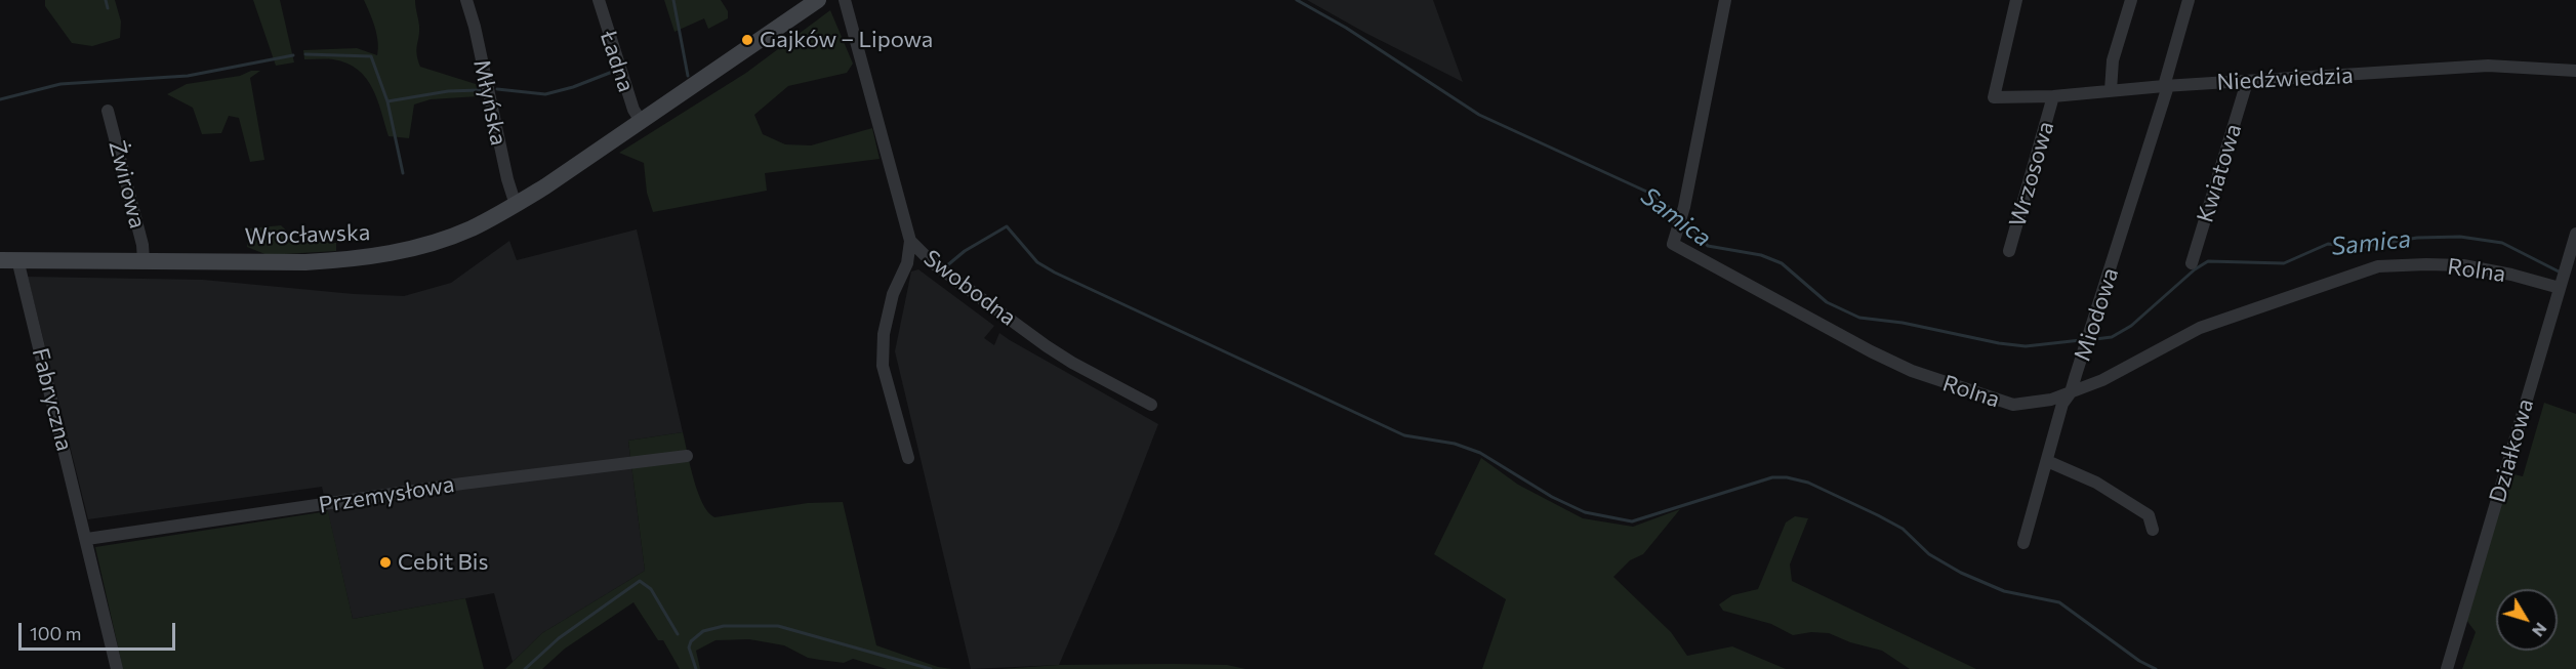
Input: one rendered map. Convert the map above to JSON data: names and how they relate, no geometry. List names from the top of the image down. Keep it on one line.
{"streets":{"main road":["Wrocławska"],"street":["Ładna","Niedźwiedzia","Młyńska","Kwiatowa","Wrzosowa","Żwirowa","Rolna","Swobodna","Miodowa","Fabryczna","Działkowa","Przemysłowa"]},"crossings":[["Ładna","Wrocławska"],["Niedźwiedzia","Kwiatowa"],["Niedźwiedzia","Wrzosowa"],["Niedźwiedzia","Miodowa"],["Młyńska","Wrocławska"],["Żwirowa","Wrocławska"],["Wrocławska","Fabryczna"],["Rolna","Miodowa"],["Rolna","Działkowa"],["Fabryczna","Przemysłowa"]],"water":["Samica"],"places":["Gajków – Lipowa","Cebit Bis"],"scale_bar":"100 m","north":"bottom right"}
